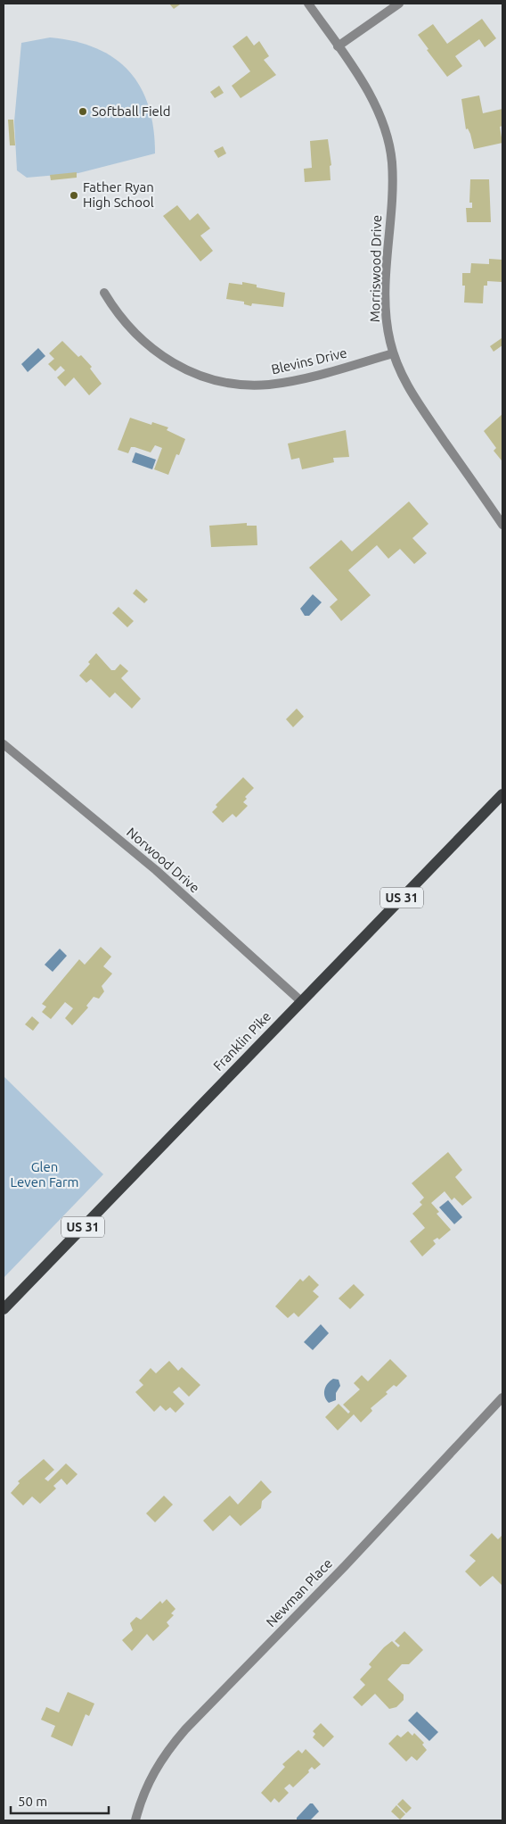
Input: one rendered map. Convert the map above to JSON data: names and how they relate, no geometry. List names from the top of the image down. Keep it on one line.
{"streets":{"main road":["US 31","Franklin Pike"],"street":["Morriswood Drive","Blevins Drive","Norwood Drive","Newman Place"]},"crossings":[["Morriswood Drive","Blevins Drive"],["Norwood Drive","Franklin Pike"]],"parks":["Glen Leven Farm"],"places":["Softball Field","Father Ryan High School"],"scale_bar":"50 m"}
